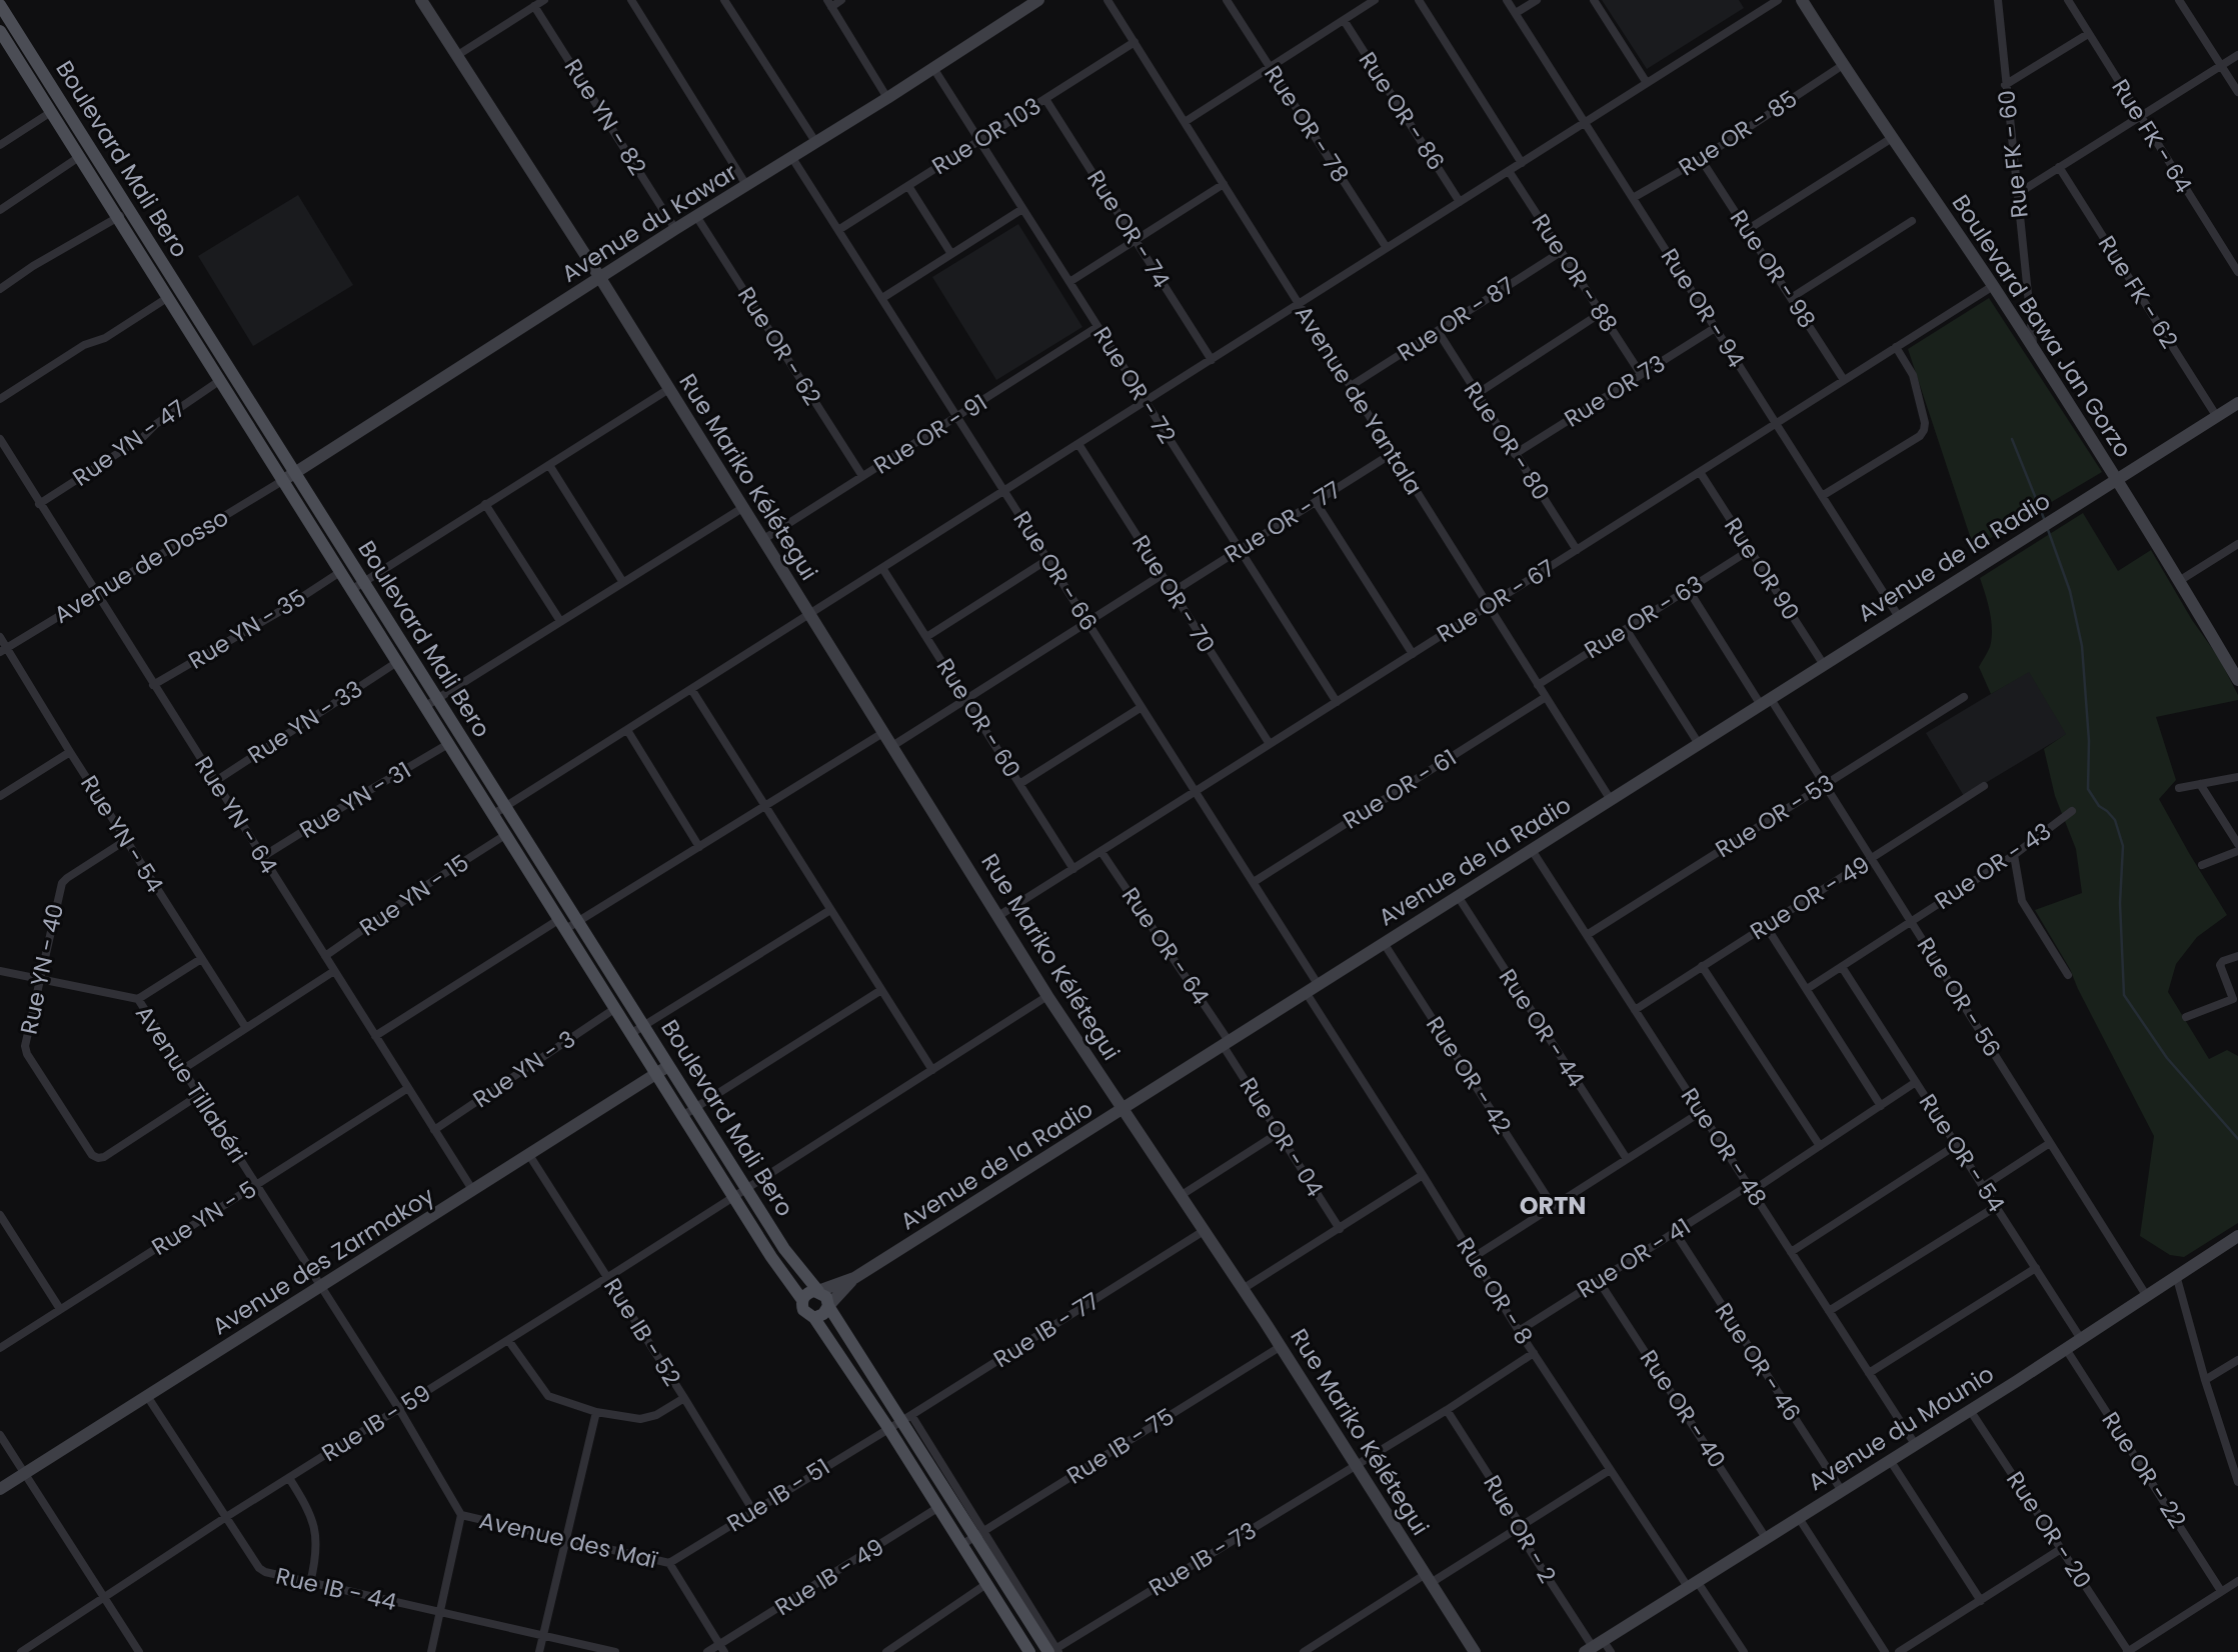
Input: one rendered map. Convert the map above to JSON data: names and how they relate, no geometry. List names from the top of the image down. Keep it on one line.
{"streets":{"main road":["Boulevard Mali Bero"],"street":["Rue OR - 86","Rue YN - 82","Rue OR - 78","Rue OR - 85","Rue OR 103","Rue FK - 64","Rue FK - 60","Avenue du Kawar","Rue OR - 74","Rue OR - 98","Rue OR - 88","Rue FK - 62","Rue OR - 94","Rue OR - 87","Boulevard Bawa Jan Gorzo","Rue OR - 62","Rue OR - 72","Rue OR 73","Avenue de Yantala","Rue OR - 91","Rue OR - 80","Rue YN - 47","Rue Mariko Kélétegui","Rue OR - 77","Avenue de la Radio","Avenue de Dosso","Rue OR 90","Rue OR - 66","Rue OR - 70","Rue OR - 67","Rue OR - 63","Rue YN - 35","Rue OR - 60","Rue YN - 33","Rue OR - 61","Rue YN - 31","Rue YN - 64","Rue OR - 53","Rue YN - 54","Rue OR - 43","Rue YN - 15","Rue OR - 49","Rue OR - 64","Rue YN - 40","Rue OR - 56","Rue OR - 44","Rue YN - 3","Rue OR - 42","Avenue Tillabéri","Rue OR - 04","Rue OR - 48","Rue OR - 54","Rue YN - 5","Rue OR - 41","Avenue des Zarmakoy","Rue OR - 8","Rue IB - 77","Rue IB - 52","Rue OR - 46","Rue OR - 40","Rue IB - 59","Avenue du Mounio","Rue IB - 75","Rue OR - 22","Rue IB - 51","Rue OR - 2","Rue OR - 20","Avenue des Maï","Rue IB - 73","Rue IB - 49","Rue IB - 44"]},"crossings":[["Rue YN - 82","Avenue du Kawar"],["Rue OR - 85","Rue OR - 98"],["Rue OR - 85","Rue OR - 94"],["Rue OR - 85","Boulevard Bawa Jan Gorzo"],["Rue OR 103","Rue OR - 74"],["Rue OR 103","Rue OR - 72"],["Rue OR 103","Avenue de Yantala"],["Rue OR 103","Rue OR - 66"],["Rue FK - 60","Boulevard Bawa Jan Gorzo"],["Boulevard Mali Bero","Avenue du Kawar"],["Boulevard Mali Bero","Rue YN - 47"],["Boulevard Mali Bero","Avenue de la Radio"],["Boulevard Mali Bero","Avenue de Dosso"],["Boulevard Mali Bero","Rue YN - 35"],["Boulevard Mali Bero","Rue YN - 33"],["Boulevard Mali Bero","Rue YN - 31"],["Boulevard Mali Bero","Rue YN - 15"],["Boulevard Mali Bero","Rue YN - 3"],["Boulevard Mali Bero","Avenue des Zarmakoy"],["Boulevard Mali Bero","Rue IB - 59"],["Avenue du Kawar","Rue OR - 62"],["Avenue du Kawar","Rue OR - 72"],["Avenue du Kawar","Rue Mariko Kélétegui"],["Avenue du Kawar","Avenue de Dosso"],["Avenue du Kawar","Rue OR - 66"],["Rue OR - 98","Rue OR - 67"],["Rue OR - 88","Rue OR - 87"],["Rue OR - 88","Rue OR 73"],["Rue FK - 62","Avenue de la Radio"],["Rue OR - 94","Rue OR 73"],["Rue OR - 94","Avenue de la Radio"],["Rue OR - 94","Rue OR - 67"],["Rue OR - 87","Avenue de Yantala"],["Rue OR - 87","Rue OR - 80"],["Boulevard Bawa Jan Gorzo","Avenue de la Radio"],["Boulevard Bawa Jan Gorzo","Rue OR - 67"],["Rue OR - 62","Rue OR - 91"],["Rue OR - 72","Rue OR - 91"],["Rue OR - 72","Rue OR - 77"],["Rue OR - 72","Rue OR - 67"],["Rue OR 73","Rue OR - 80"],["Avenue de Yantala","Rue OR - 77"],["Avenue de Yantala","Avenue de la Radio"],["Avenue de Yantala","Rue OR - 67"],["Avenue de Yantala","Rue OR - 63"],["Avenue de Yantala","Rue OR - 61"],["Rue OR - 91","Rue Mariko Kélétegui"],["Rue OR - 91","Rue OR - 66"],["Rue OR - 80","Rue OR - 67"],["Rue YN - 47","Rue YN - 64"],["Rue Mariko Kélétegui","Avenue de la Radio"],["Rue Mariko Kélétegui","Rue OR - 67"],["Rue Mariko Kélétegui","Rue IB - 77"],["Rue Mariko Kélétegui","Rue IB - 59"],["Rue Mariko Kélétegui","Rue IB - 75"],["Rue Mariko Kélétegui","Rue IB - 73"],["Rue OR - 77","Rue OR - 70"],["Avenue de la Radio","Rue OR 90"],["Avenue de la Radio","Rue OR - 66"],["Avenue de la Radio","Rue OR - 64"],["Avenue de la Radio","Rue OR - 56"],["Avenue de la Radio","Rue OR - 44"],["Avenue de la Radio","Rue OR - 42"],["Avenue de la Radio","Rue OR - 04"],["Avenue de la Radio","Rue OR - 48"],["Avenue de la Radio","Rue OR - 8"],["Avenue de Dosso","Rue YN - 64"],["Avenue de Dosso","Rue YN - 54"],["Rue OR 90","Rue OR - 67"],["Rue OR 90","Rue OR - 63"],["Rue OR - 66","Rue OR - 67"],["Rue OR - 66","Rue OR - 61"],["Rue OR - 70","Rue OR - 67"],["Rue OR - 67","Rue OR - 60"],["Rue OR - 67","Rue OR - 64"],["Rue OR - 63","Rue OR - 56"],["Rue YN - 35","Rue YN - 64"],["Rue YN - 33","Rue YN - 64"],["Rue YN - 31","Rue YN - 64"],["Rue YN - 64","Rue YN - 15"],["Rue YN - 64","Rue YN - 3"],["Rue YN - 64","Rue YN - 5"],["Rue YN - 64","Avenue des Zarmakoy"],["Rue OR - 53","Rue OR - 56"],["Rue OR - 53","Rue OR - 48"],["Rue YN - 54","Rue YN - 40"],["Rue OR - 43","Rue OR - 56"],["Rue OR - 43","Rue OR - 54"],["Rue OR - 49","Rue OR - 56"],["Rue OR - 49","Rue OR - 48"],["Rue OR - 64","Rue OR - 04"],["Rue YN - 40","Avenue Tillabéri"],["Rue OR - 56","Avenue du Mounio"],["Avenue Tillabéri","Rue YN - 5"],["Avenue Tillabéri","Avenue des Zarmakoy"],["Avenue Tillabéri","Avenue des Maï"],["Rue OR - 48","Rue OR - 41"],["Rue OR - 48","Avenue du Mounio"],["Rue OR - 54","Rue OR - 41"],["Rue OR - 54","Avenue du Mounio"],["Rue OR - 41","Rue OR - 8"],["Rue OR - 41","Rue OR - 46"],["Rue OR - 41","Rue OR - 40"],["Avenue des Zarmakoy","Rue IB - 52"],["Avenue des Zarmakoy","Avenue des Maï"],["Avenue des Zarmakoy","Rue IB - 44"],["Rue OR - 8","Avenue du Mounio"],["Rue OR - 8","Rue IB - 73"],["Rue IB - 77","Rue IB - 51"],["Rue IB - 52","Rue IB - 59"],["Rue IB - 52","Rue IB - 51"],["Rue OR - 46","Avenue du Mounio"],["Rue OR - 40","Avenue du Mounio"],["Rue IB - 59","Avenue des Maï"],["Rue IB - 59","Rue IB - 44"],["Avenue du Mounio","Rue OR - 22"],["Avenue du Mounio","Rue OR - 2"],["Avenue du Mounio","Rue OR - 20"],["Rue IB - 51","Avenue des Maï"],["Rue OR - 2","Rue IB - 73"],["Avenue des Maï","Rue IB - 49"]],"districts":["ORTN"]}
